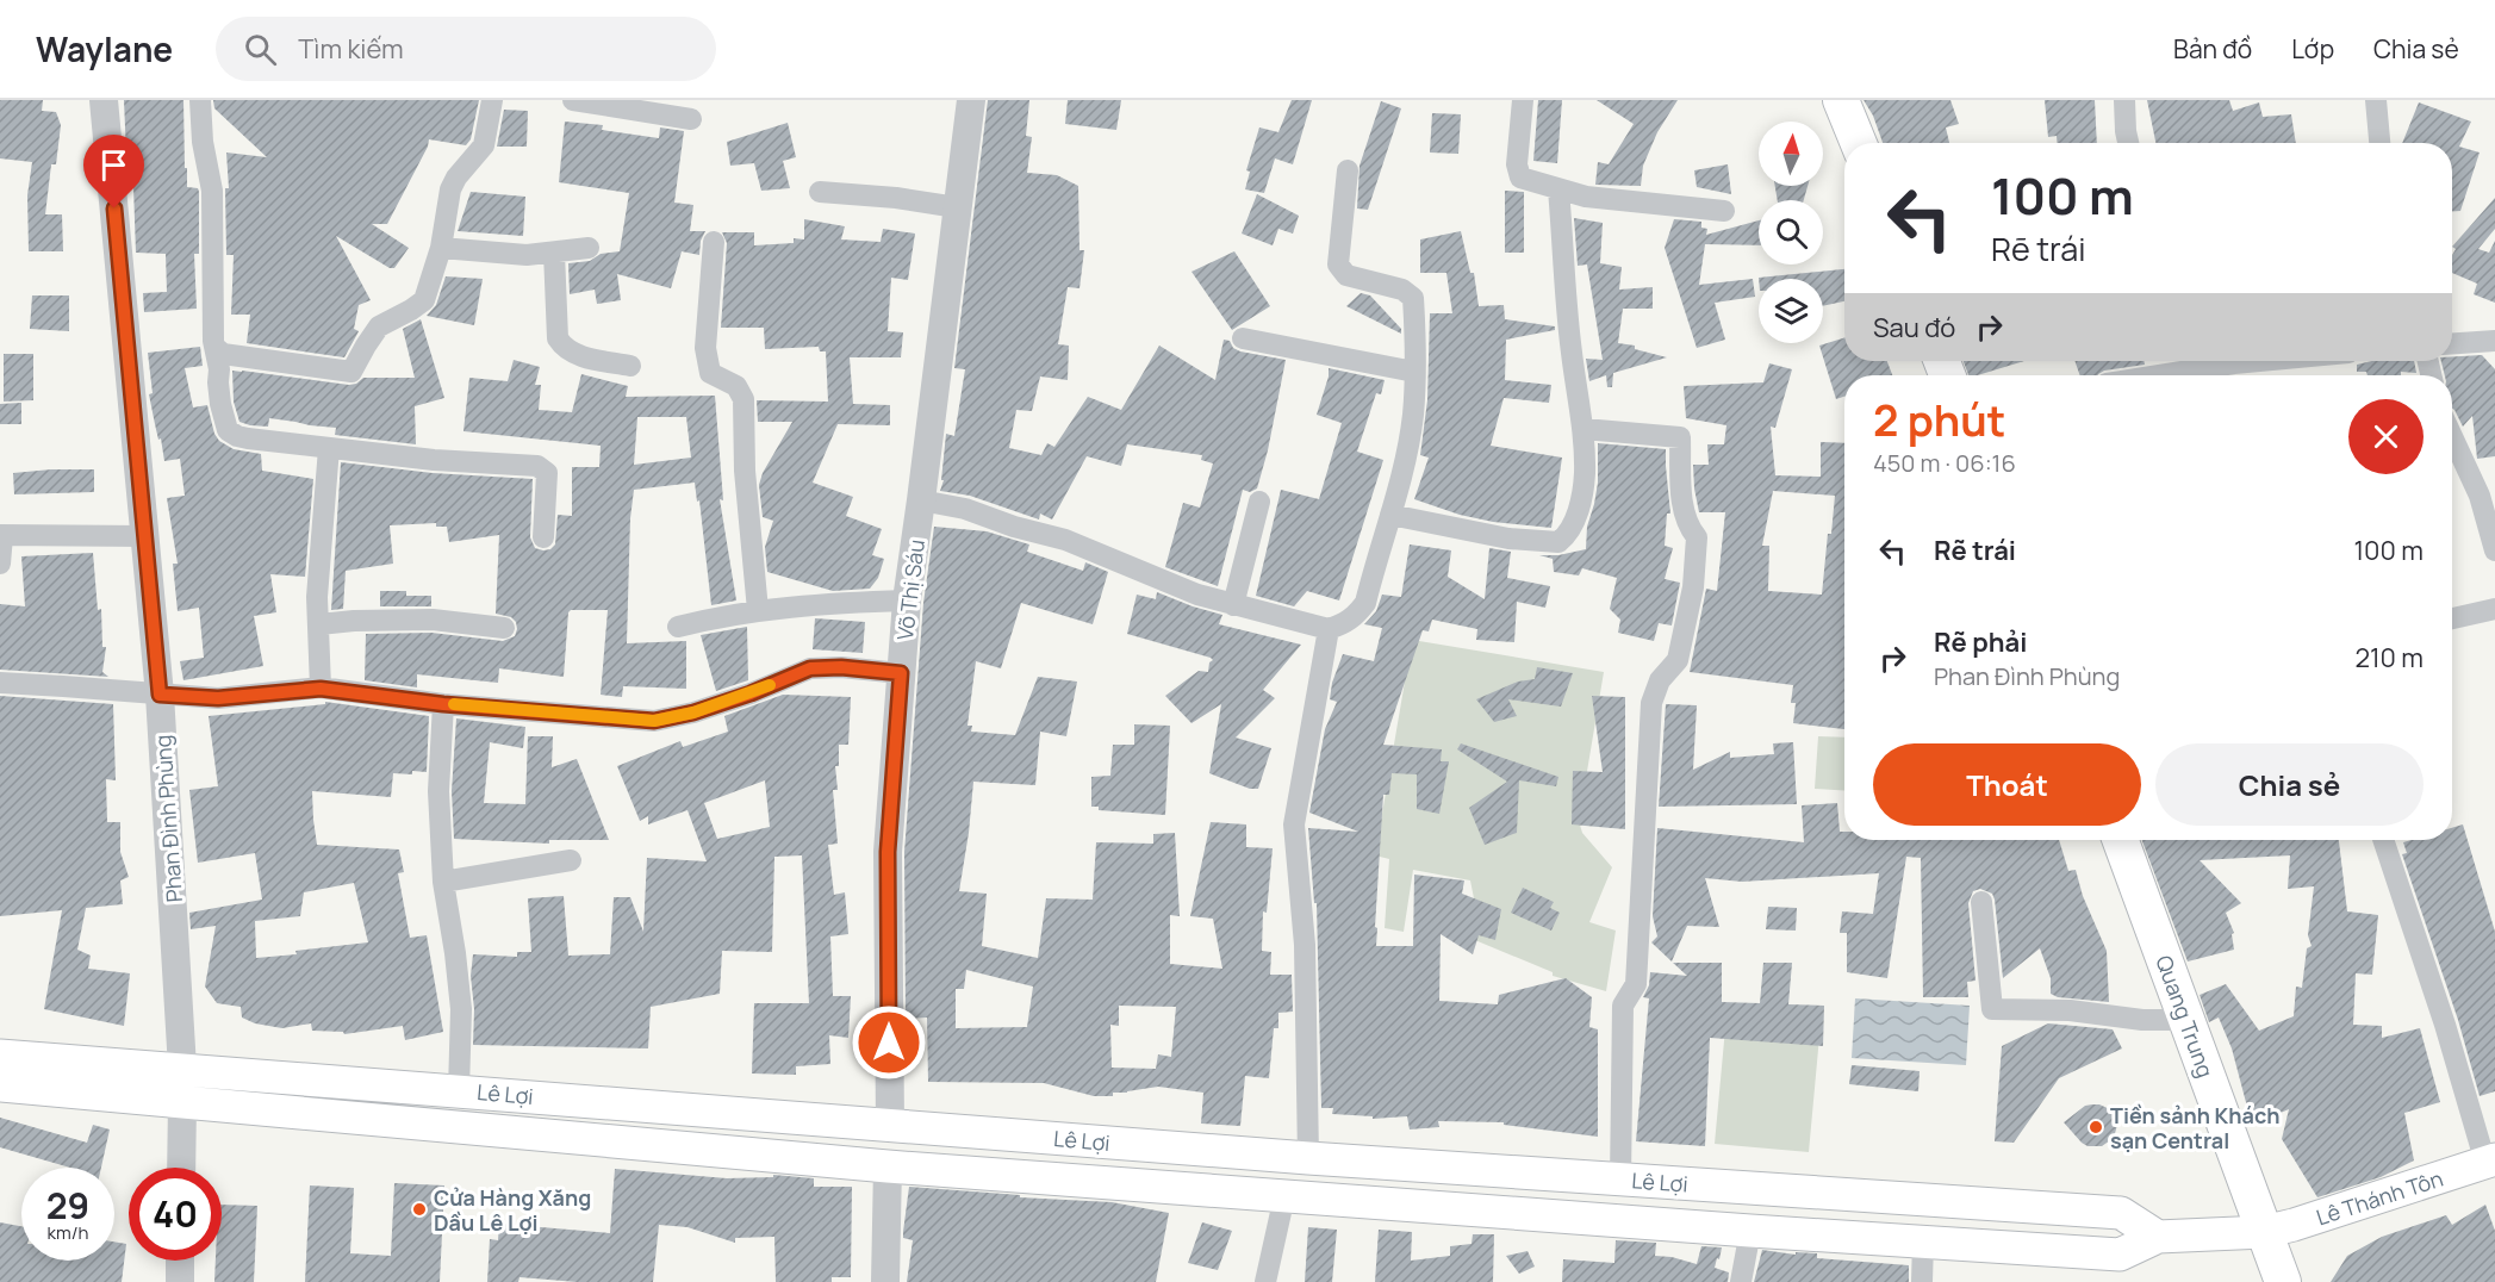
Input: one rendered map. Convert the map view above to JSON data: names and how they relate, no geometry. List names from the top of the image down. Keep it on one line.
{"streets":{"main road":["Quang Trung","Lê Lợi","Lê Thánh Tôn"],"street":["Võ Thị Sáu","Phan Đình Phùng"]},"crossings":[["Võ Thị Sáu","Lê Lợi"],["Phan Đình Phùng","Lê Lợi"],["Quang Trung","Lê Lợi"],["Quang Trung","Lê Thánh Tôn"],["Lê Lợi","Lê Thánh Tôn"]],"places":["Tiền sảnh Khách sạn Central","Cửa Hàng Xăng Dầu Lê Lợi"],"north":"top","page":{"header":"Waylane","search":"Tìm kiếm","nav":["Bản đồ","Lớp","Chia sẻ"],"turn":["100 m","Rẽ trái"],"then":"Sau đó","heading":["2 phút","450 m · 06:16"],"list":[{"name":"Rẽ trái","value":"100 m"},{"name":"Rẽ phải","note":"Phan Đình Phùng","value":"210 m"}],"buttons":["Thoát","Chia sẻ"],"speed":"29 km/h","limit":"40"}}
